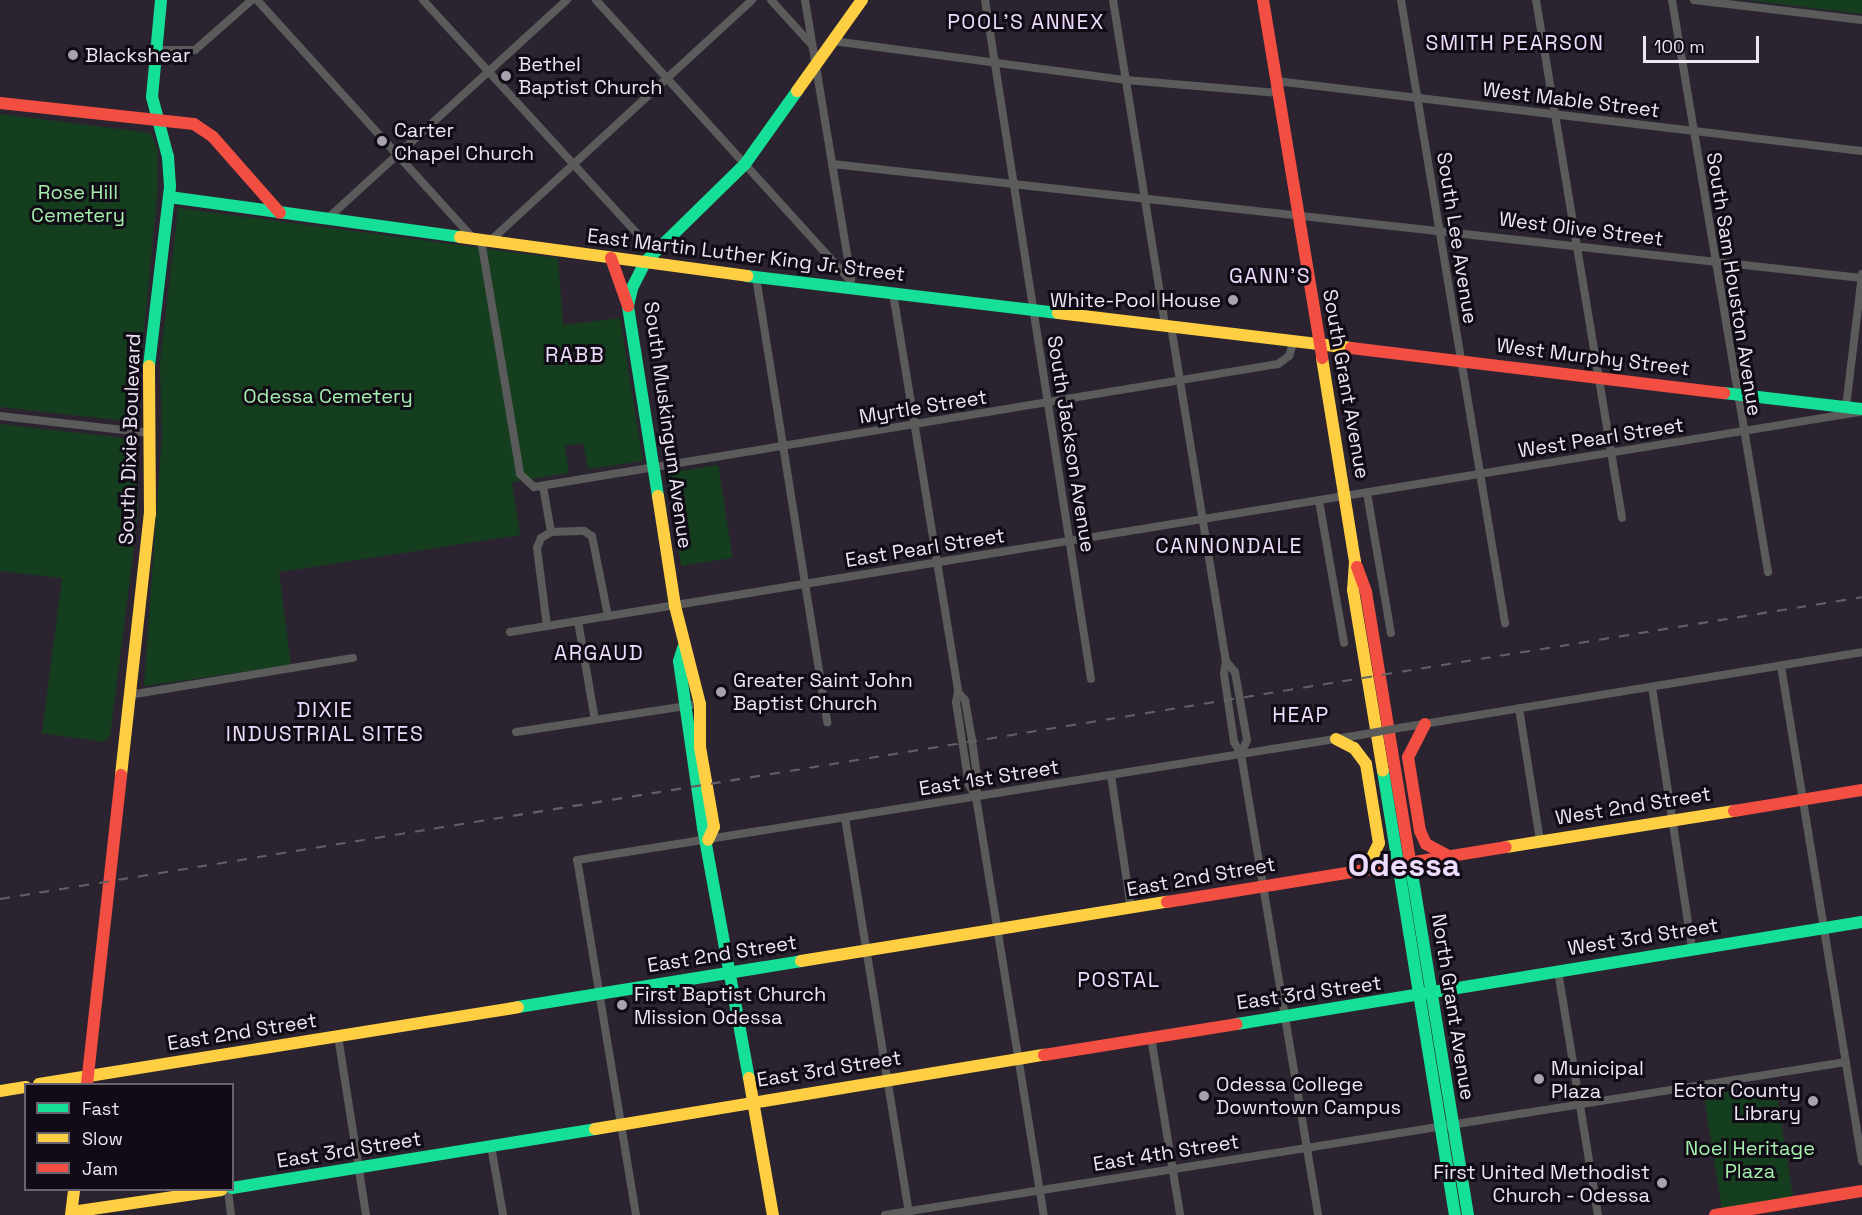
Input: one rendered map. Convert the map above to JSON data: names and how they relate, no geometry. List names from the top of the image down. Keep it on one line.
{"streets":{"street":["West Mable Street","West Olive Street","South Lee Avenue","East Martin Luther King Jr. Street","South Sam Houston Avenue","West Murphy Street","South Grant Avenue","Myrtle Street","South Muskingum Avenue","West Pearl Street","South Dixie Boulevard","South Jackson Avenue","East Pearl Street","East 1st Street","West 2nd Street","East 2nd Street","West 3rd Street","East 3rd Street","North Grant Avenue","East 4th Street"]},"crossings":[["West Mable Street","South Lee Avenue"],["West Mable Street","South Sam Houston Avenue"],["West Mable Street","South Grant Avenue"],["West Mable Street","South Muskingum Avenue"],["West Mable Street","South Jackson Avenue"],["West Olive Street","South Lee Avenue"],["West Olive Street","South Sam Houston Avenue"],["West Olive Street","South Grant Avenue"],["West Olive Street","South Jackson Avenue"],["South Lee Avenue","West Murphy Street"],["South Lee Avenue","West Pearl Street"],["East Martin Luther King Jr. Street","West Murphy Street"],["East Martin Luther King Jr. Street","South Grant Avenue"],["East Martin Luther King Jr. Street","Myrtle Street"],["East Martin Luther King Jr. Street","South Muskingum Avenue"],["East Martin Luther King Jr. Street","South Dixie Boulevard"],["East Martin Luther King Jr. Street","South Jackson Avenue"],["South Sam Houston Avenue","West Murphy Street"],["South Sam Houston Avenue","West Pearl Street"],["West Murphy Street","South Grant Avenue"],["West Murphy Street","West Pearl Street"],["South Grant Avenue","West Pearl Street"],["South Grant Avenue","East Pearl Street"],["South Grant Avenue","North Grant Avenue"],["Myrtle Street","South Muskingum Avenue"],["Myrtle Street","South Jackson Avenue"],["South Muskingum Avenue","East Pearl Street"],["South Muskingum Avenue","East 1st Street"],["South Muskingum Avenue","East 2nd Street"],["South Muskingum Avenue","East 3rd Street"],["West Pearl Street","East Pearl Street"],["South Dixie Boulevard","East 2nd Street"],["South Jackson Avenue","East Pearl Street"],["East 1st Street","East 2nd Street"],["West 2nd Street","East 2nd Street"],["West 2nd Street","North Grant Avenue"],["East 2nd Street","North Grant Avenue"],["West 3rd Street","East 3rd Street"],["West 3rd Street","North Grant Avenue"],["East 3rd Street","North Grant Avenue"],["North Grant Avenue","East 4th Street"]],"districts":["POOL'S ANNEX","SMITH PEARSON","GANN'S","RABB","CANNONDALE","ARGAUD","DIXIE INDUSTRIAL SITES","HEAP","Odessa","POSTAL"],"parks":["Rose Hill Cemetery","Odessa Cemetery","Noel Heritage Plaza"],"places":["Blackshear","Bethel Baptist Church","Carter Chapel Church","White-Pool House","Greater Saint John Baptist Church","First Baptist Church Mission Odessa","Municipal Plaza","Odessa College Downtown Campus","Ector County Library","First United Methodist Church - Odessa"],"legend":["Fast","Slow","Jam"],"scale_bar":"100 m"}
